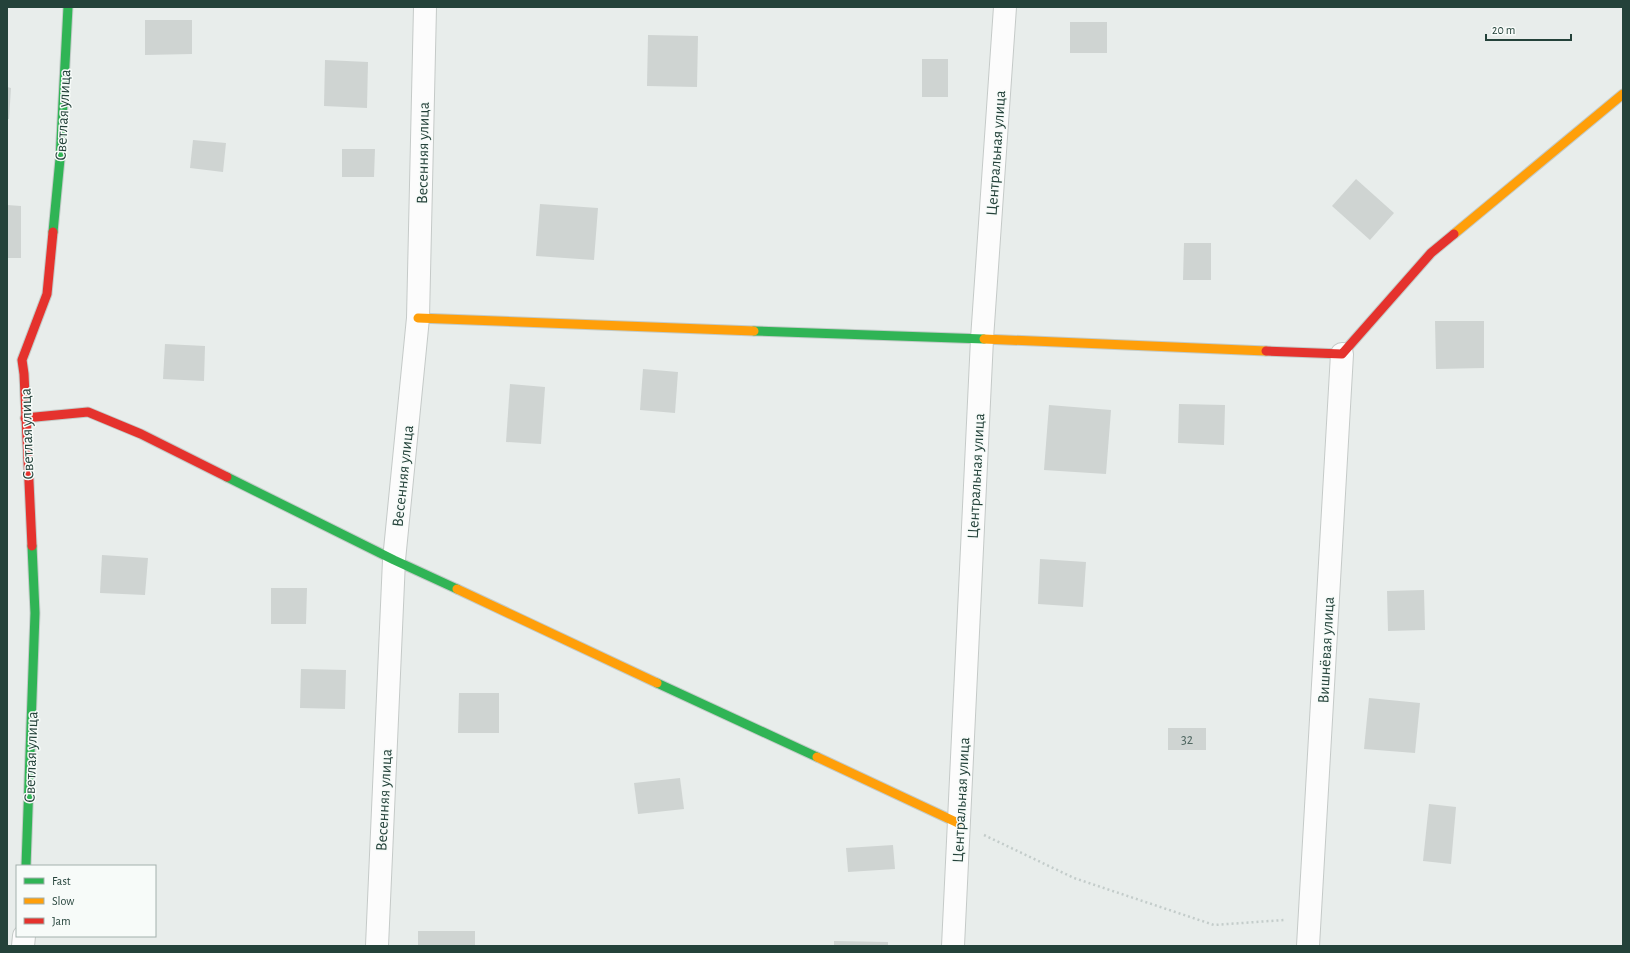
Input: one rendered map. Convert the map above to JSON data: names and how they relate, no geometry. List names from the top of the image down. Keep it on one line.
{"streets":{"street":["Светлая улица","Весенняя улица","Центральная улица","Вишнёвая улица"]},"house_numbers":["32"],"legend":["Fast","Slow","Jam"],"scale_bar":"20 m"}
